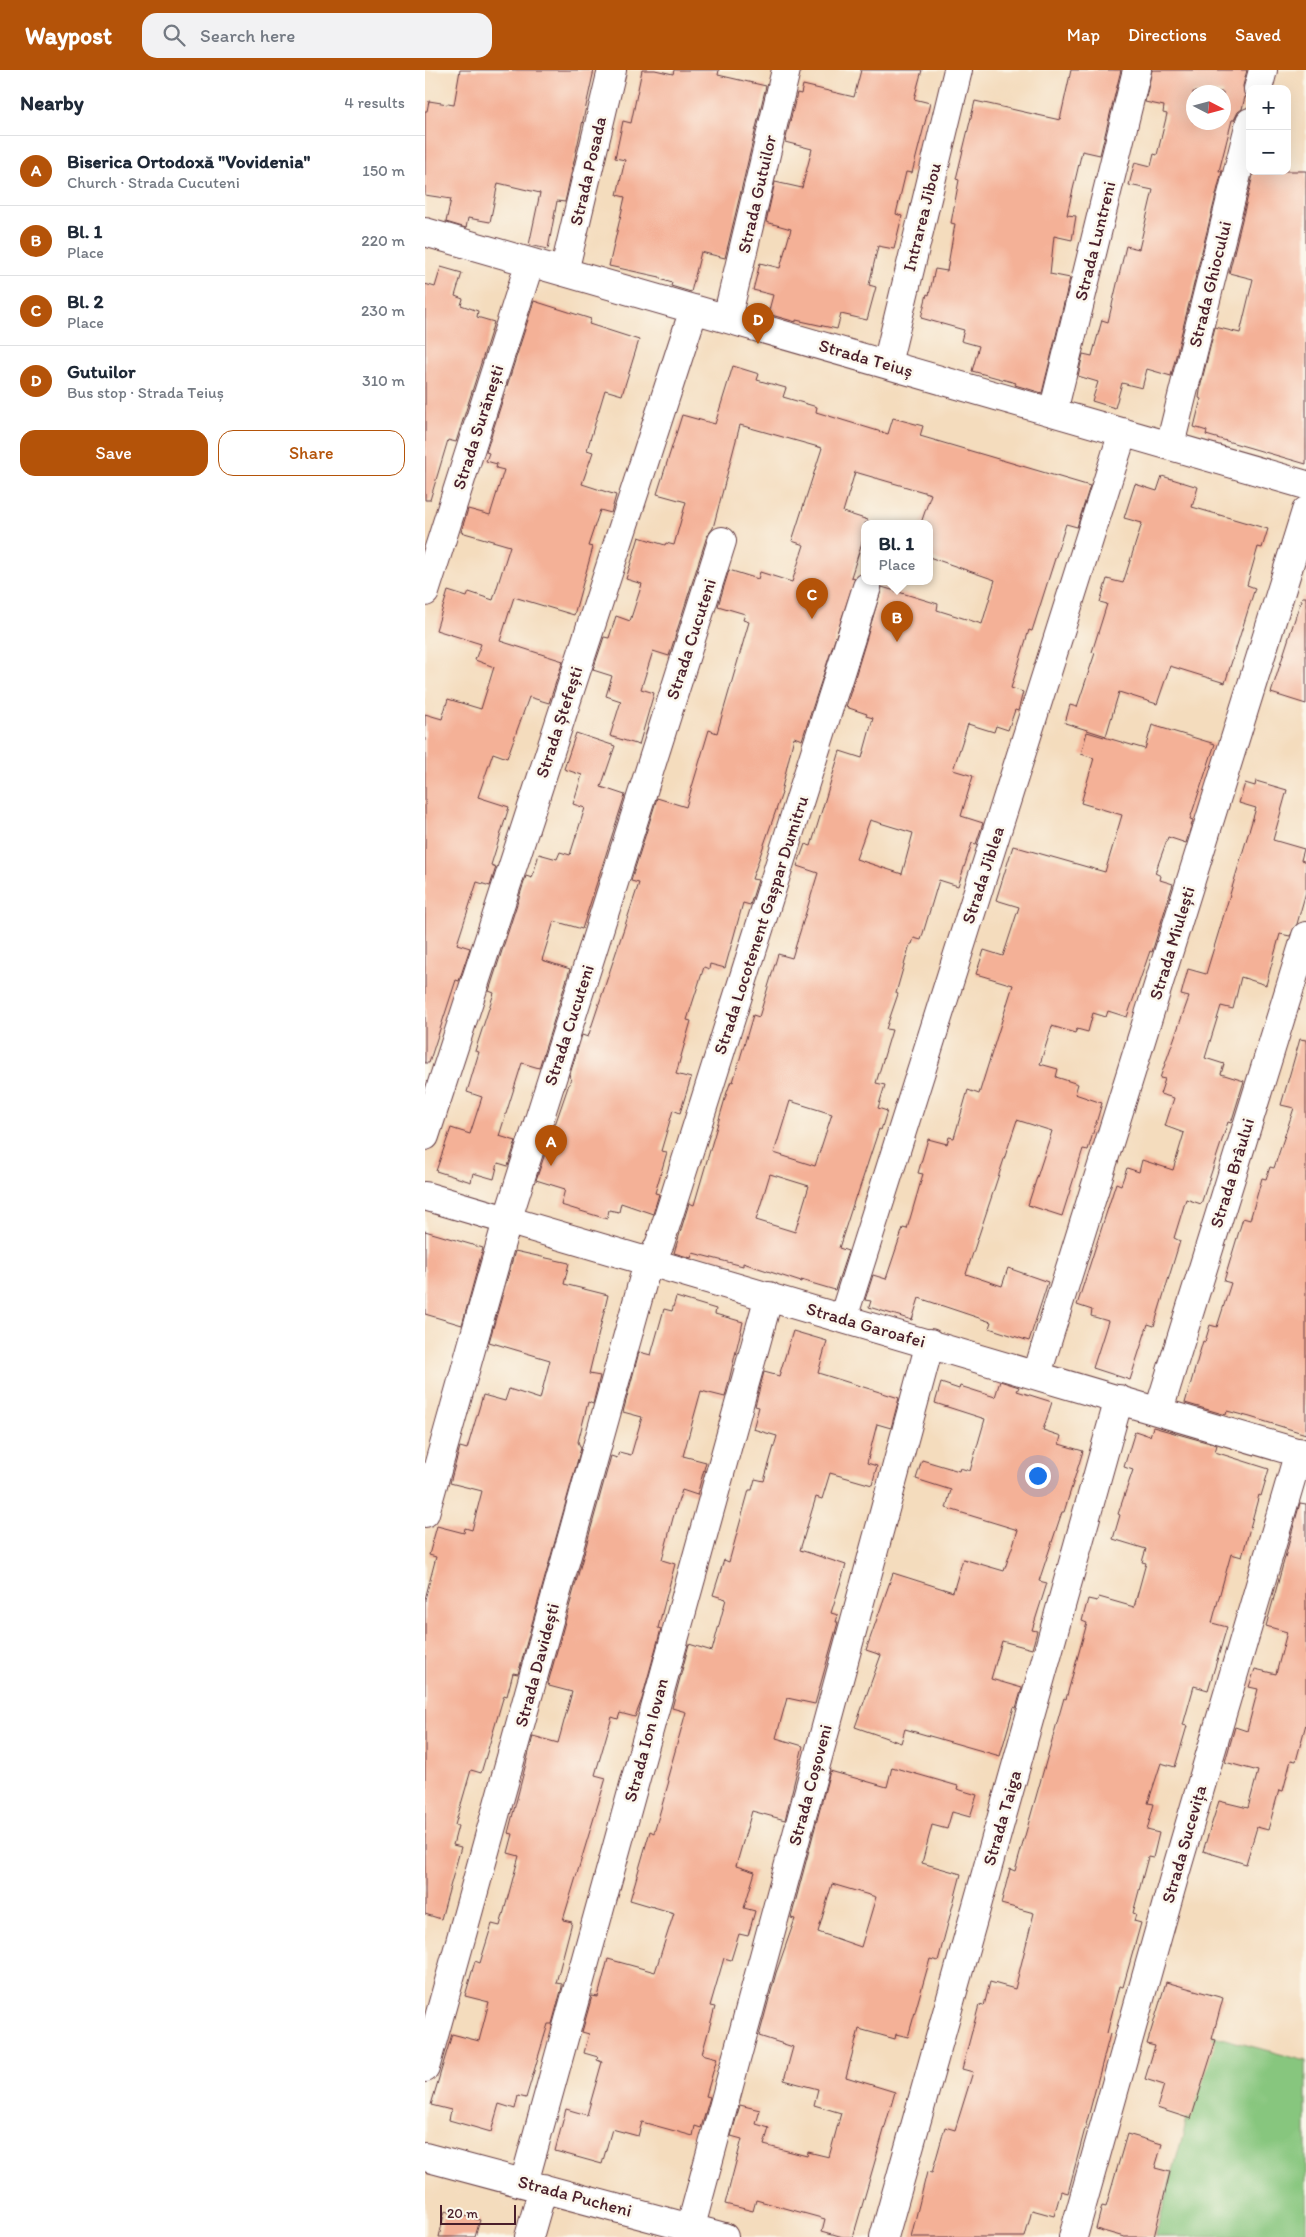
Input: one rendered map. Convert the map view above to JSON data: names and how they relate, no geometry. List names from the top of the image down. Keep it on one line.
{"streets":{"street":["Strada Posada","Strada Gutuilor","Intrarea Jibou","Strada Luntreni","Strada Ghiocului","Strada Teiuș","Strada Surănești","Strada Cucuteni","Strada Ștefești","Strada Jiblea","Strada Locotenent Gașpar Dumitru","Strada Miulești","Strada Brâului","Strada Garoafei","Strada Davidești","Strada Ion Iovan","Strada Coșoveni","Strada Taiga","Strada Sucevița","Strada Pucheni"]},"crossings":[["Strada Posada","Strada Teiuș"],["Strada Gutuilor","Strada Teiuș"],["Intrarea Jibou","Strada Teiuș"],["Strada Luntreni","Strada Teiuș"],["Strada Ghiocului","Strada Teiuș"],["Strada Teiuș","Strada Surănești"],["Strada Teiuș","Strada Ștefești"],["Strada Teiuș","Strada Jiblea"],["Strada Cucuteni","Strada Garoafei"],["Strada Jiblea","Strada Garoafei"],["Strada Locotenent Gașpar Dumitru","Strada Garoafei"],["Strada Locotenent Gașpar Dumitru","Strada Davidești"],["Strada Miulești","Strada Garoafei"],["Strada Brâului","Strada Garoafei"],["Strada Garoafei","Strada Davidești"],["Strada Garoafei","Strada Ion Iovan"],["Strada Garoafei","Strada Coșoveni"],["Strada Garoafei","Strada Taiga"],["Strada Garoafei","Strada Sucevița"],["Strada Ion Iovan","Strada Pucheni"],["Strada Coșoveni","Strada Pucheni"]],"scale_bar":"20 m","north":"right","page":{"header":"Waypost","search":"Search here","nav":["Map","Directions","Saved"],"heading":["Nearby","4 results"],"map_buttons":["+","−"],"list":[{"mark":"A","name":"Biserica Ortodoxă \"Vovidenia\"","note":"Church · Strada Cucuteni","value":"150 m"},{"mark":"B","name":"Bl. 1","note":"Place","value":"220 m"},{"mark":"C","name":"Bl. 2","note":"Place","value":"230 m"},{"mark":"D","name":"Gutuilor","note":"Bus stop · Strada Teiuș","value":"310 m"}],"pins":["D","C","B","A"],"buttons":["Save","Share"],"popup":["Bl. 1","Place"],"scale":"20 m"}}
